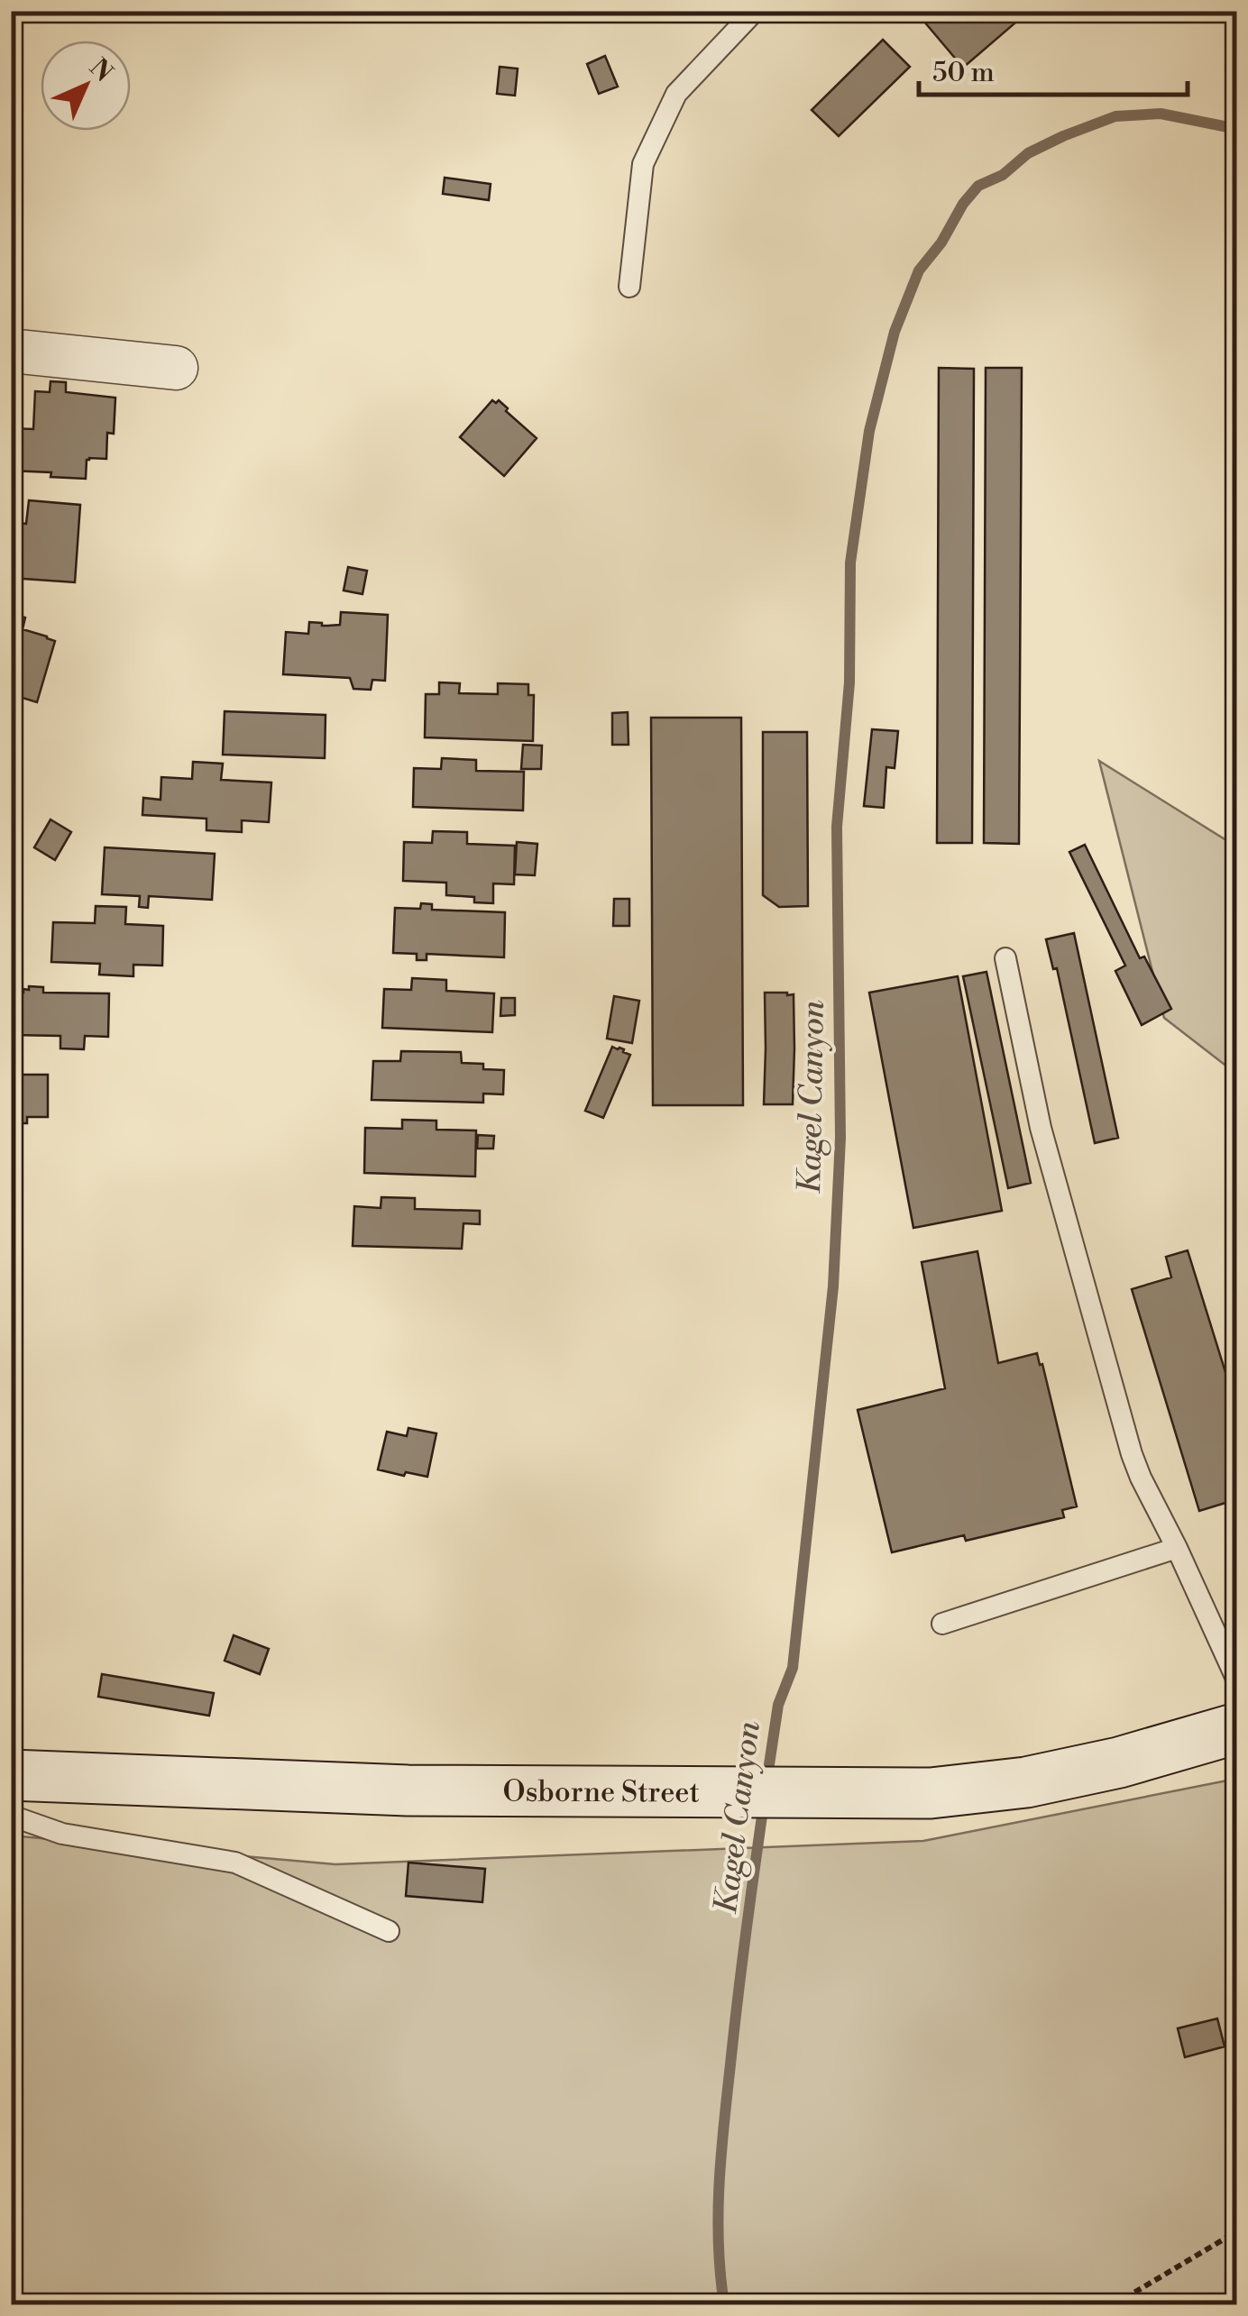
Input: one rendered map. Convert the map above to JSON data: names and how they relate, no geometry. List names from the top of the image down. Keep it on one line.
{"streets":{"main road":["Osborne Street"]},"water":["Kagel Canyon"],"scale_bar":"50 m","north":"top right"}
